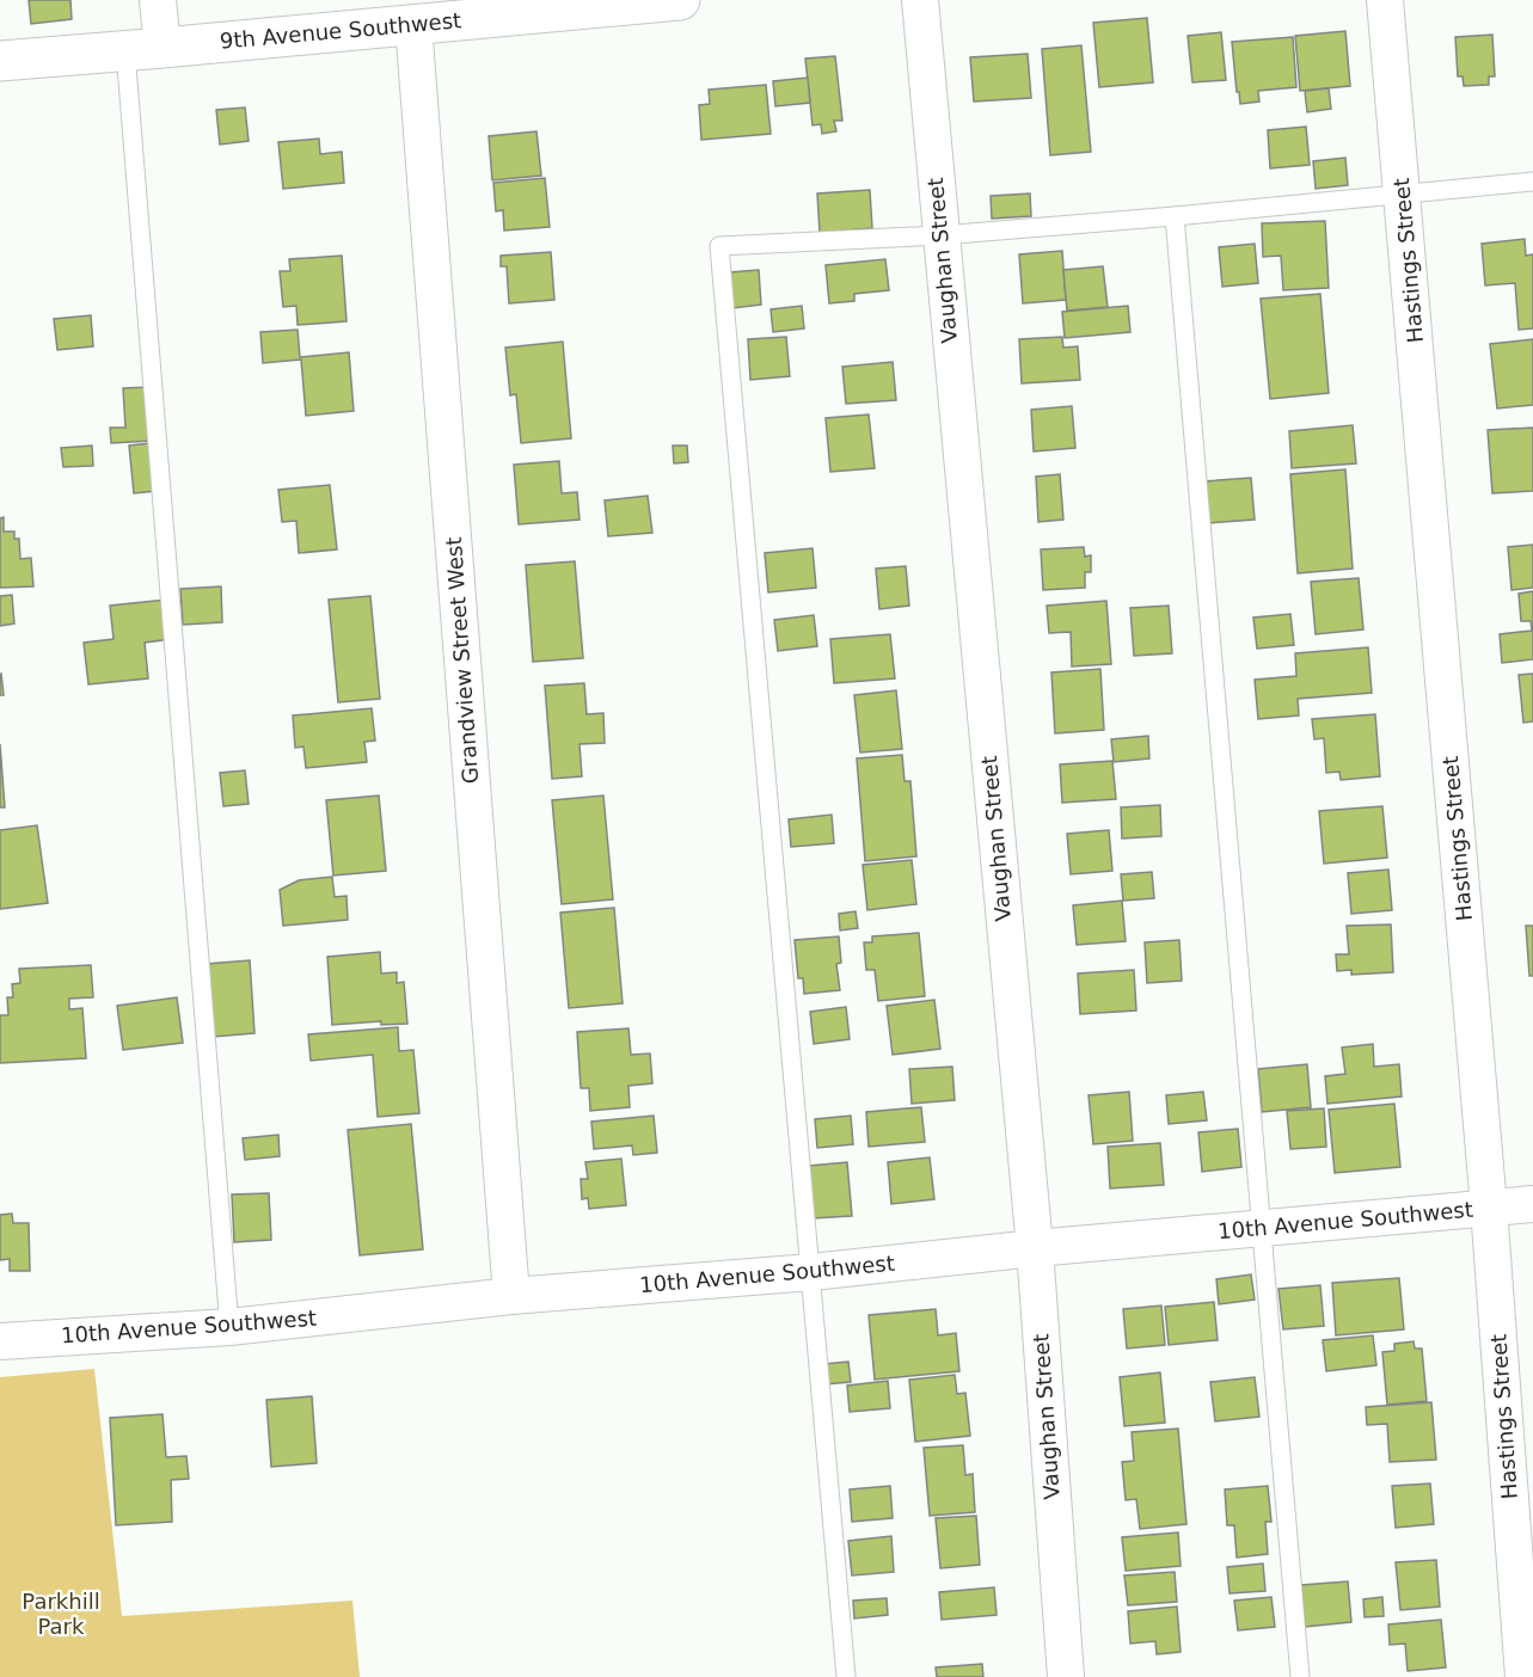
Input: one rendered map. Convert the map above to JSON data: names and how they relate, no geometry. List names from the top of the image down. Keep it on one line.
{"streets":{"main road":["9th Avenue Southwest"],"street":["Vaughan Street","Hastings Street","Grandview Street West","10th Avenue Southwest"]},"crossings":[["9th Avenue Southwest","Grandview Street West"],["Vaughan Street","10th Avenue Southwest"],["Hastings Street","10th Avenue Southwest"],["Grandview Street West","10th Avenue Southwest"]],"parks":["Parkhill Park"]}
